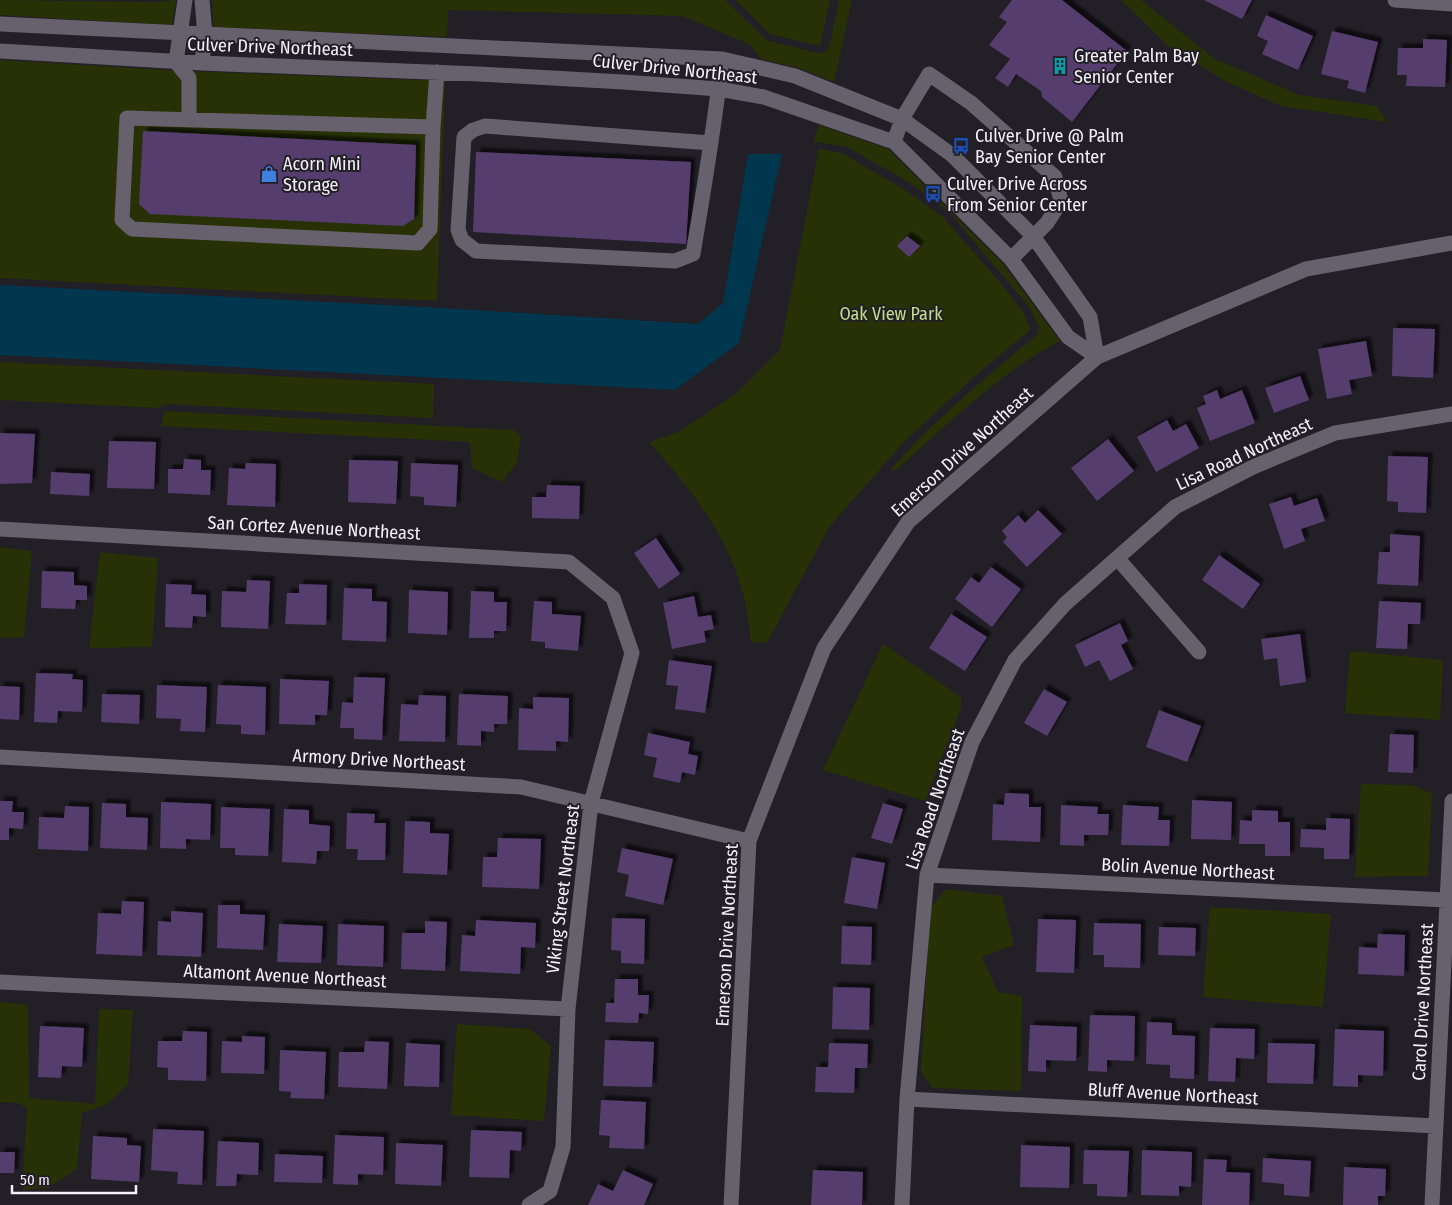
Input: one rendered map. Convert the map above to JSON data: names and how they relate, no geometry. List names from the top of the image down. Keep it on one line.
{"streets":{"street":["Culver Drive Northeast","Emerson Drive Northeast","Lisa Road Northeast","San Cortez Avenue Northeast","Armory Drive Northeast","Bolin Avenue Northeast","Viking Street Northeast","Altamont Avenue Northeast","Carol Drive Northeast","Bluff Avenue Northeast"]},"crossings":[["Culver Drive Northeast","Emerson Drive Northeast"],["Emerson Drive Northeast","Armory Drive Northeast"],["Lisa Road Northeast","Bolin Avenue Northeast"],["Lisa Road Northeast","Bluff Avenue Northeast"],["San Cortez Avenue Northeast","Viking Street Northeast"],["Armory Drive Northeast","Viking Street Northeast"],["Bolin Avenue Northeast","Carol Drive Northeast"],["Viking Street Northeast","Altamont Avenue Northeast"],["Carol Drive Northeast","Bluff Avenue Northeast"]],"parks":["Oak View Park"],"places":{"building":["Greater Palm Bay Senior Center"],"bus stop":["Culver Drive @ Palm Bay Senior Center","Culver Drive Across From Senior Center"],"shop":["Acorn Mini Storage"]},"scale_bar":"50 m"}
